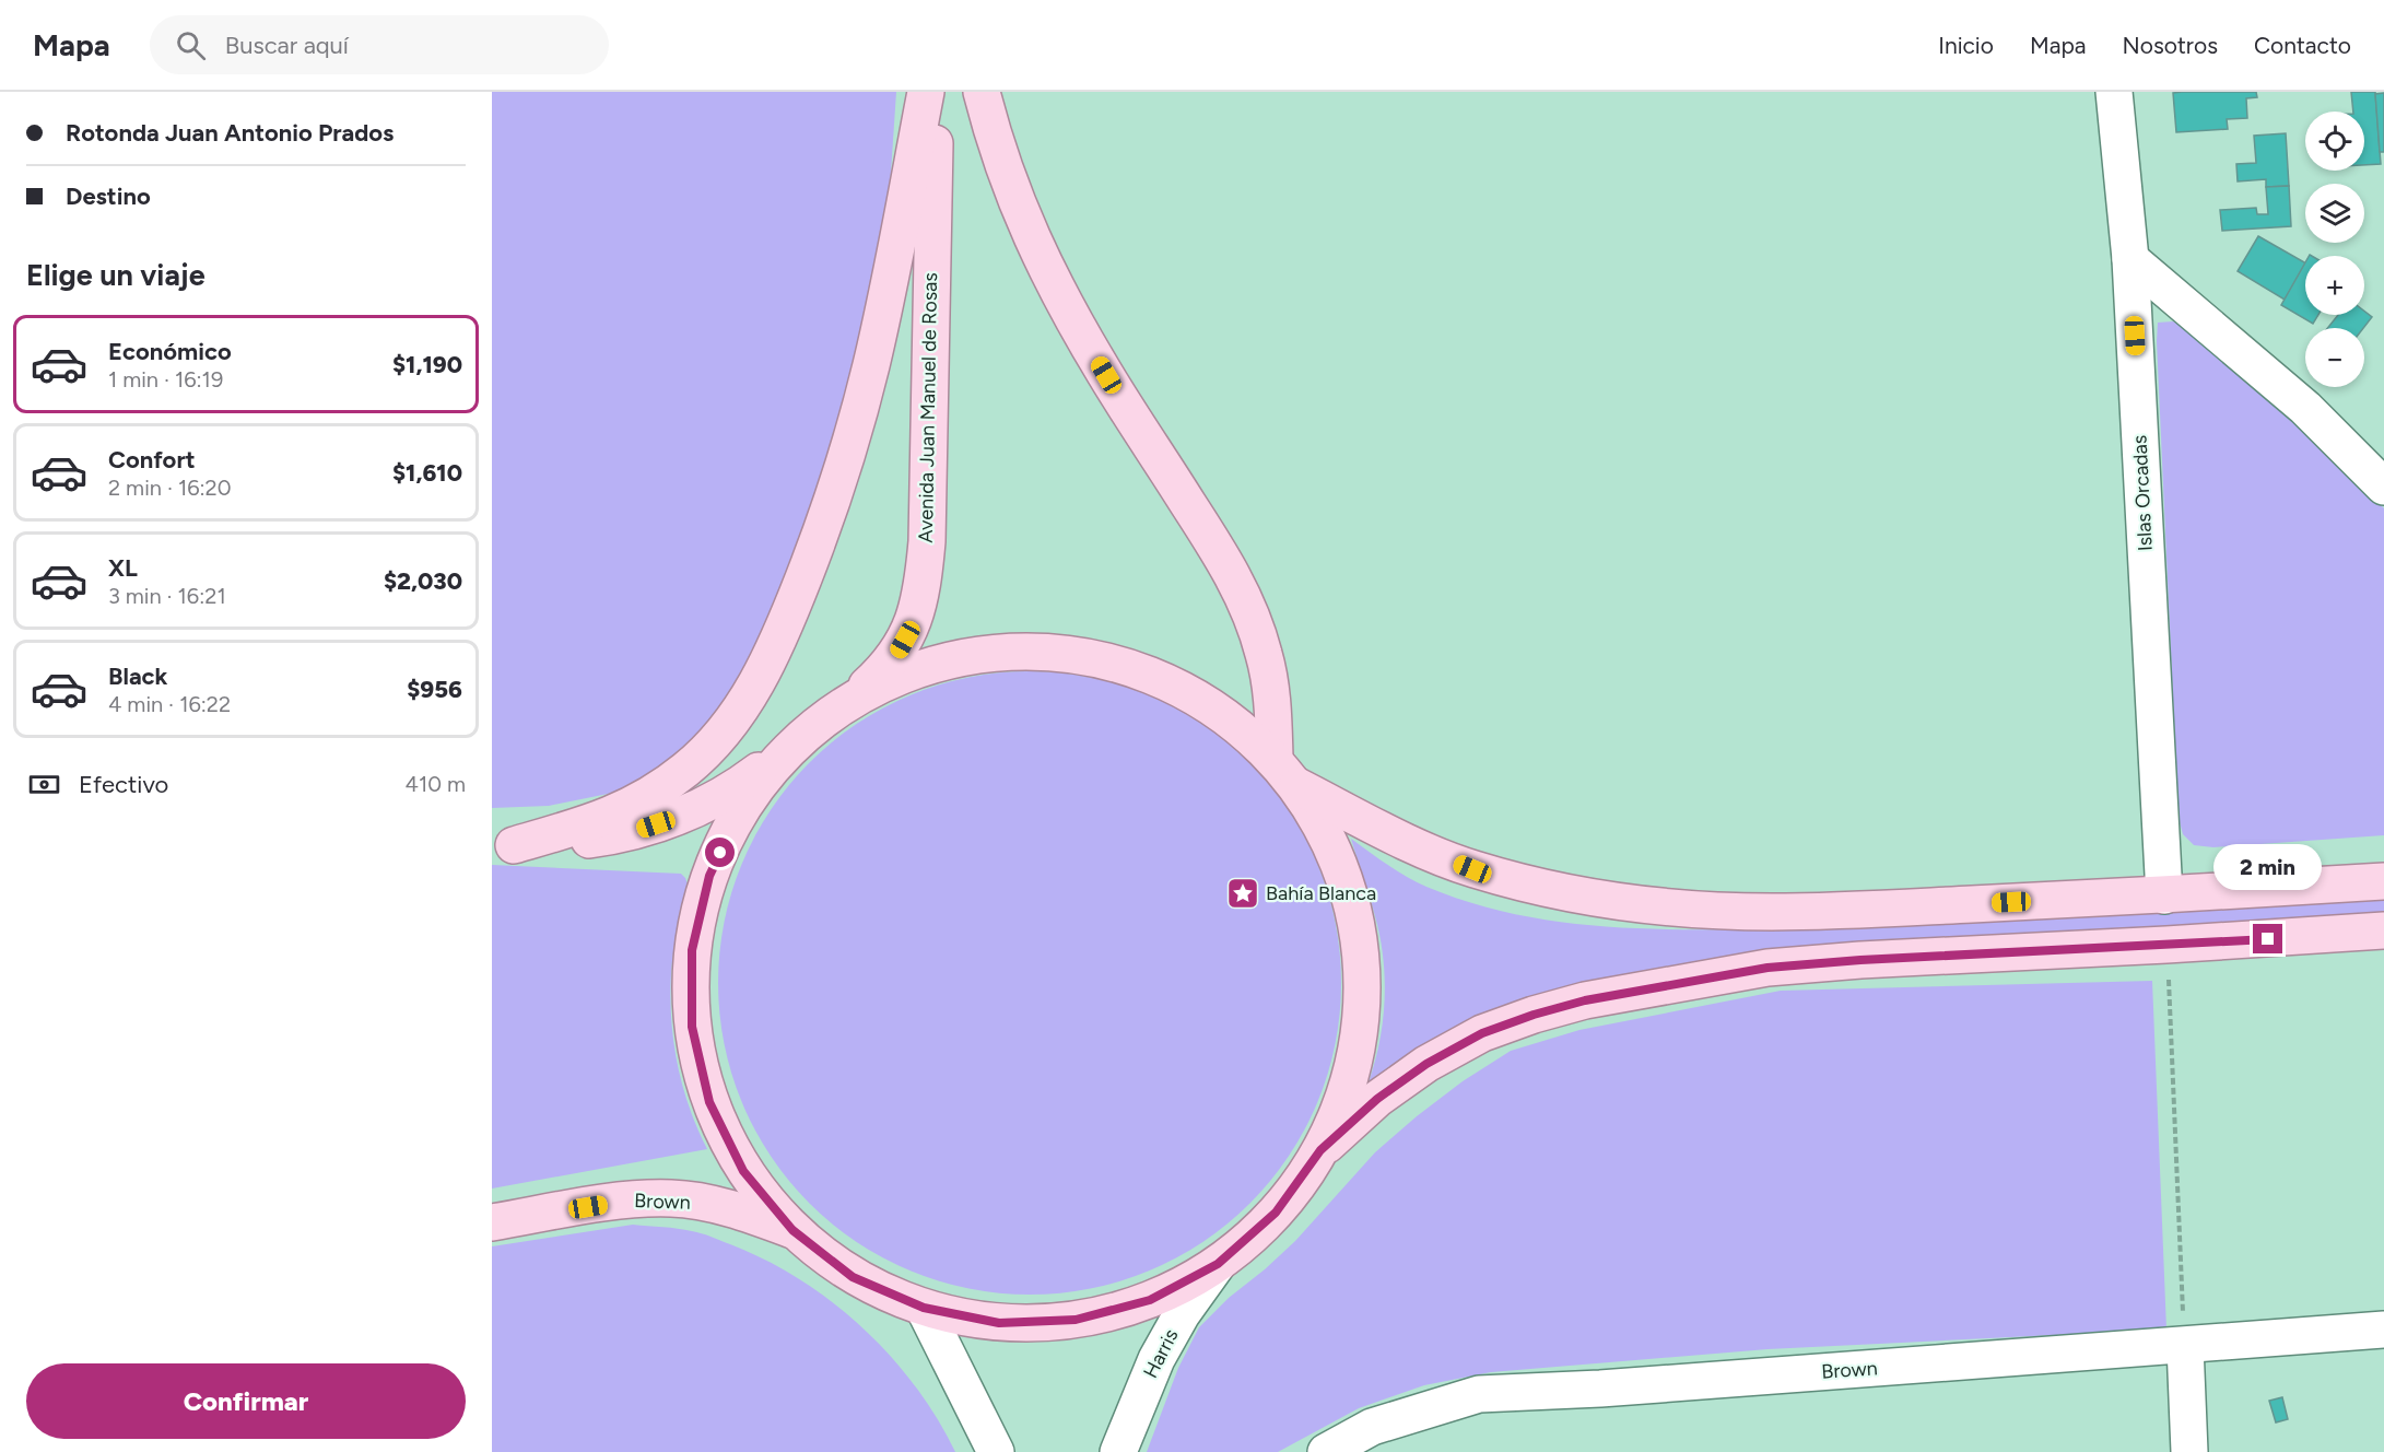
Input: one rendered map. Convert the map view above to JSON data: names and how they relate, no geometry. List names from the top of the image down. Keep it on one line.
{"streets":{"main road":["Avenida Juan Manuel de Rosas","Brown"],"street":["Islas Orcadas","Harris"]},"places":{"place":["Bahía Blanca"]},"page":{"header":"Mapa","search":"Buscar aquí","nav":["Inicio","Mapa","Nosotros","Contacto"],"banner":["Rotonda Juan Antonio Prados","Destino"],"map_buttons":["+","−"],"heading":"Elige un viaje","list":[{"name":"Económico","note":"1 min · 16:19","value":"$1,190"},{"name":"Confort","note":"2 min · 16:20","value":"$1,610"},{"name":"XL","note":"3 min · 16:21","value":"$2,030"},{"name":"Black","note":"4 min · 16:22","value":"$956"}],"pay":["Efectivo","410 m"],"bubble":"2 min","buttons":"Confirmar"}}
